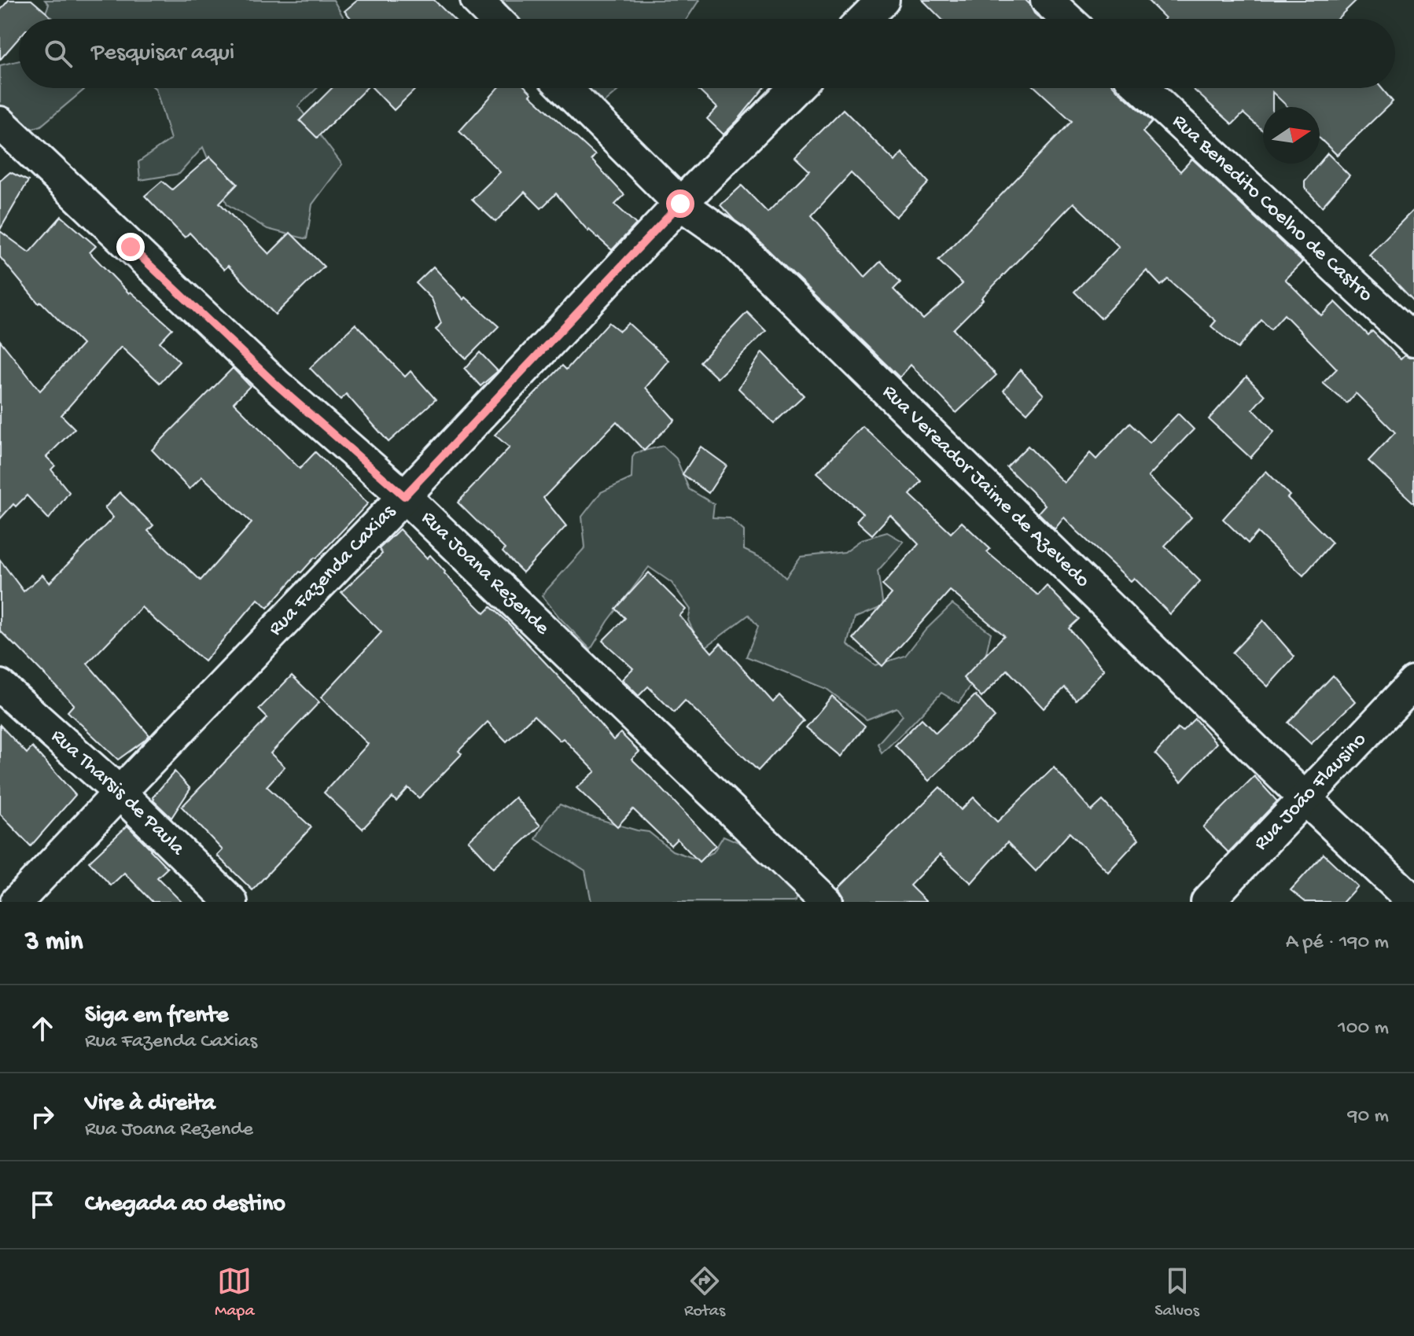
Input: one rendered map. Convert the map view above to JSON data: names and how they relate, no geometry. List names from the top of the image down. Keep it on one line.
{"streets":{"street":["Rua Benedito Coelho de Castro","Rua Vereador Jaime de Azevedo","Rua Fazenda Caxias","Rua Joana Rezende","Rua Tharsis de Paula","Rua João Flausino"]},"crossings":[["Rua Vereador Jaime de Azevedo","Rua Fazenda Caxias"],["Rua Vereador Jaime de Azevedo","Rua João Flausino"],["Rua Fazenda Caxias","Rua Joana Rezende"],["Rua Fazenda Caxias","Rua Tharsis de Paula"]],"north":"right","page":{"search":"Pesquisar aqui","heading":["3 min","A pé · 190 m"],"list":[["Siga em frente","Rua Fazenda Caxias","100 m"],["Vire à direita","Rua Joana Rezende","90 m"],"Chegada ao destino"],"nav":["Mapa","Rotas","Salvos"]}}
